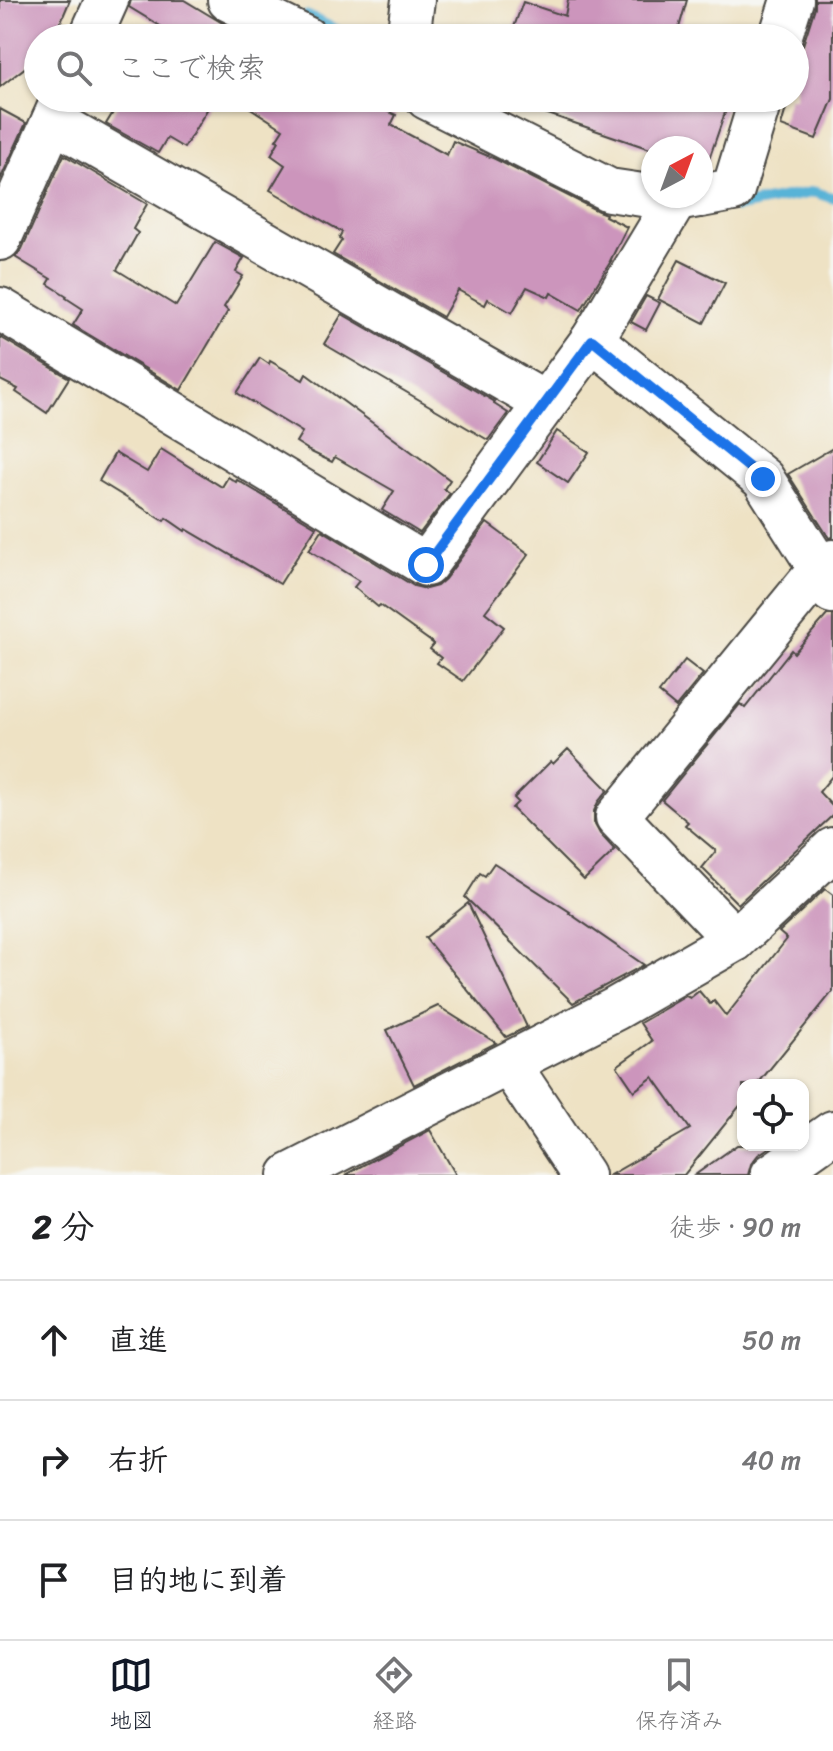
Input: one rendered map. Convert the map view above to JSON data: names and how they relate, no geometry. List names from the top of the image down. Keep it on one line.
{"north":"top right","page":{"search":"ここで検索","heading":["2 分","徒歩 · 90 m"],"list":[["直進","50 m"],["右折","40 m"],"目的地に到着"],"nav":["地図","経路","保存済み"]}}
